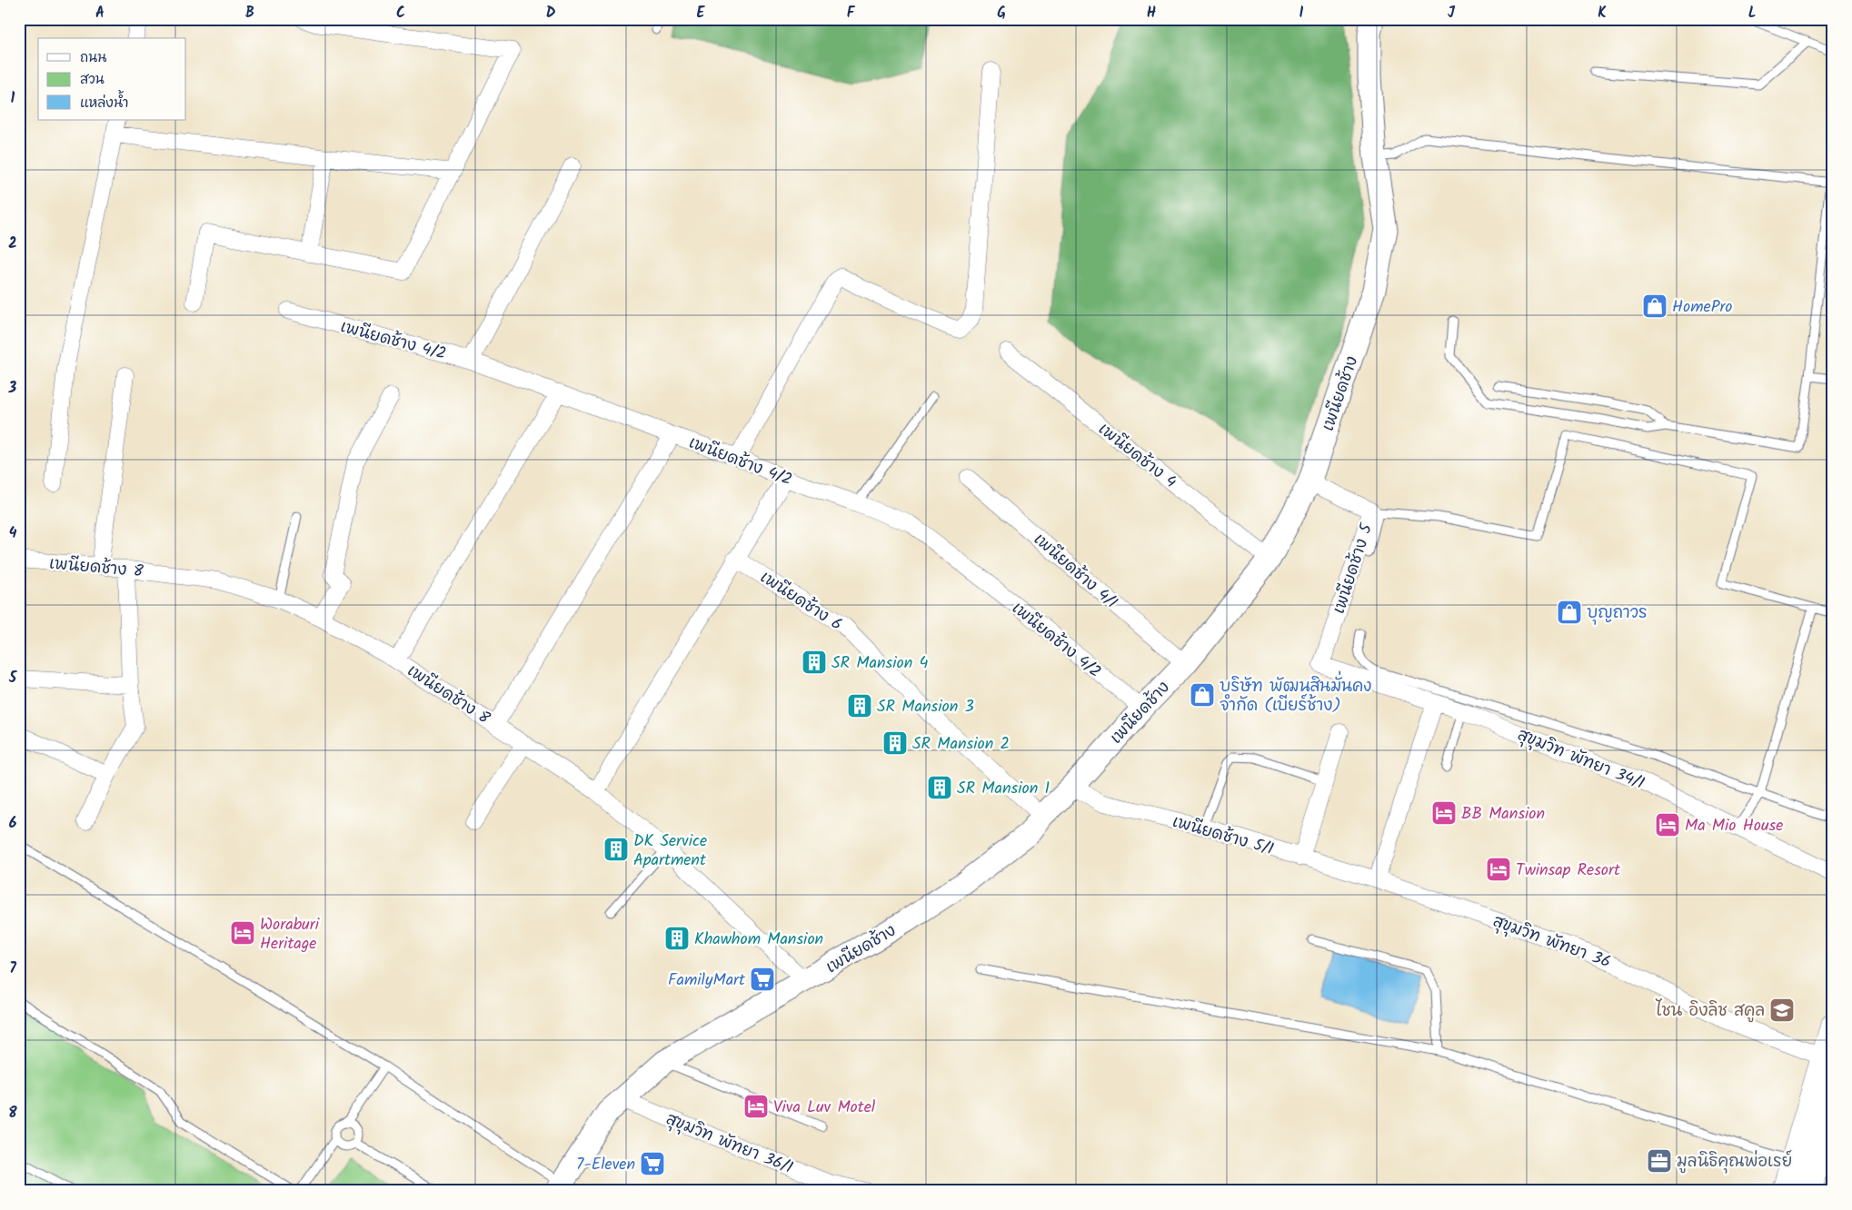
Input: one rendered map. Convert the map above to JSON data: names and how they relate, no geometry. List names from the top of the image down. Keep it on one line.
{"streets":{"street":["เพนียดช้าง 4/2","เพนียดช้าง","เพนียดช้าง 4","เพนียดช้าง 8","เพนียดช้าง 5","เพนียดช้าง 4/1","เพนียดช้าง 6","สุขุมวิท พัทยา 34/1","เพนียดช้าง 5/1","สุขุมวิท พัทยา 36","สุขุมวิท พัทยา 36/1"]},"crossings":[["เพนียดช้าง 4/2","เพนียดช้าง"],["เพนียดช้าง","เพนียดช้าง 4"],["เพนียดช้าง","เพนียดช้าง 8"],["เพนียดช้าง","เพนียดช้าง 5"],["เพนียดช้าง","เพนียดช้าง 4/1"],["เพนียดช้าง","เพนียดช้าง 6"],["เพนียดช้าง","เพนียดช้าง 5/1"],["เพนียดช้าง","สุขุมวิท พัทยา 36/1"],["เพนียดช้าง 5","สุขุมวิท พัทยา 34/1"],["เพนียดช้าง 5/1","สุขุมวิท พัทยา 36"]],"places":{"shop":["HomePro","บุญถาวร","บริษัท พัฒนสินมั่นคง จำกัด (เบียร์ช้าง)"],"building":["SR Mansion 4","SR Mansion 3","SR Mansion 2","SR Mansion 1","DK Service Apartment","Khawhom Mansion"],"hotel":["BB Mansion","Ma Mio House","Twinsap Resort","Woraburi Heritage","Viva Luv Motel"],"supermarket":["FamilyMart","7-Eleven"],"school or university":["ไชน อิงลิช สคูล"],"office":["มูลนิธิคุณพ่อเรย์"]},"legend":["ถนน","สวน","แหล่งน้ำ"],"grid":{"columns":["A","B","C","D","E","F","G","H","I","J","K","L"],"rows":["1","2","3","4","5","6","7","8"]}}
